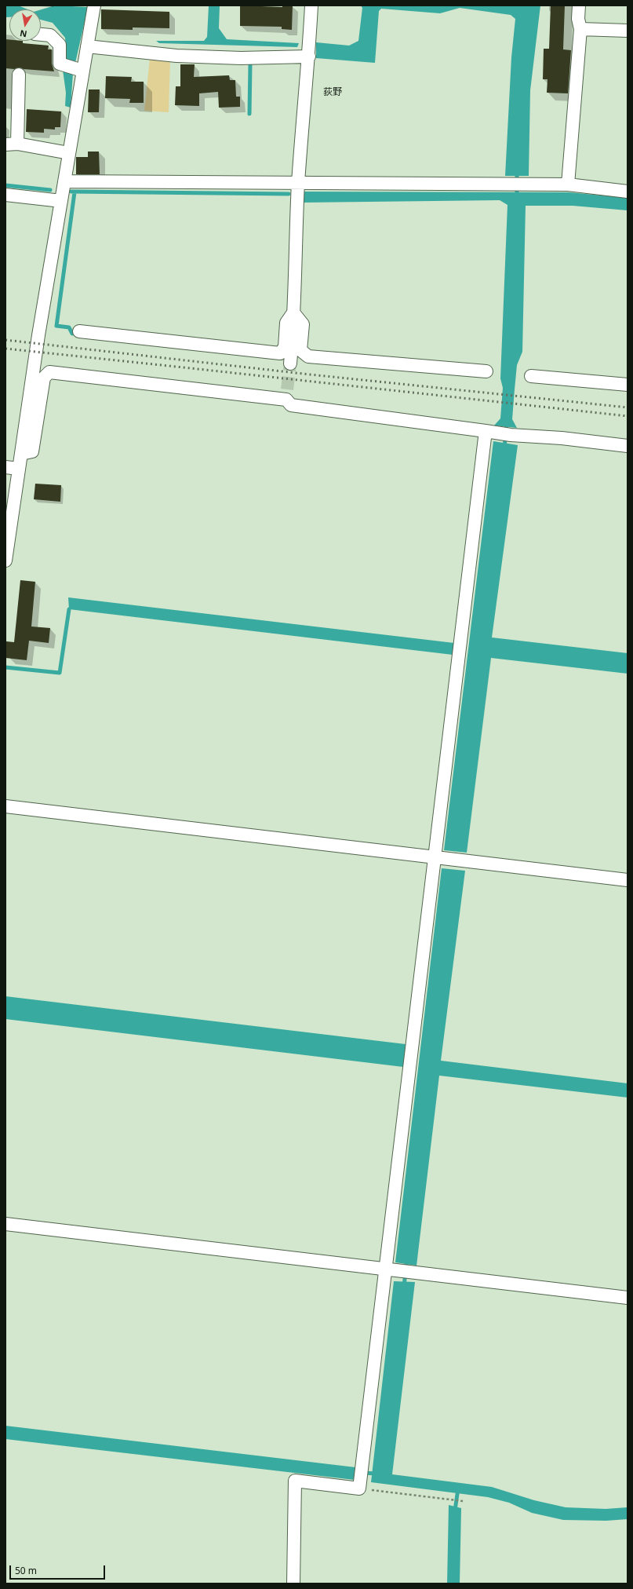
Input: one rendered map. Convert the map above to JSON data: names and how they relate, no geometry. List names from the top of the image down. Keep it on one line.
{"districts":["荻野"],"scale_bar":"50 m","north":"bottom"}
